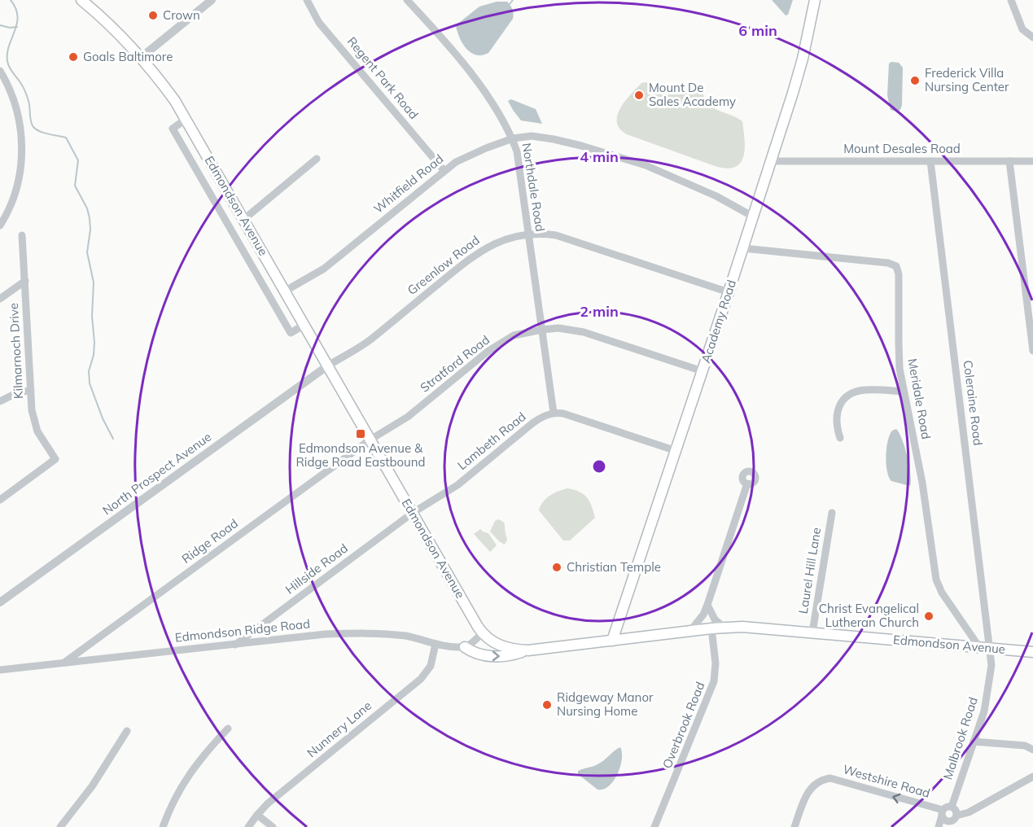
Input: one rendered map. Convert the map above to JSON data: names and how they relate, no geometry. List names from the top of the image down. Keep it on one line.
{"streets":{"main road":["Edmondson Avenue","Academy Road"],"street":["Regent Park Road","Mount Desales Road","Whitfield Road","Northdale Road","Greenlow Road","Kilmarnoch Drive","Stratford Road","Meridale Road","Coleraine Road","Lambeth Road","North Prospect Avenue","Ridge Road","Hillside Road","Laurel Hill Lane","Edmondson Ridge Road","Overbrook Road","Nunnery Lane","Malbrook Road","Westshire Road"]},"crossings":[["Regent Park Road","Whitfield Road"],["Mount Desales Road","Academy Road"],["Mount Desales Road","Coleraine Road"],["Whitfield Road","Northdale Road"],["Whitfield Road","Edmondson Avenue"],["Whitfield Road","Academy Road"],["Northdale Road","Greenlow Road"],["Northdale Road","Stratford Road"],["Northdale Road","Lambeth Road"],["Edmondson Avenue","Greenlow Road"],["Edmondson Avenue","Academy Road"],["Edmondson Avenue","Stratford Road"],["Edmondson Avenue","Meridale Road"],["Edmondson Avenue","Coleraine Road"],["Edmondson Avenue","Lambeth Road"],["Edmondson Avenue","North Prospect Avenue"],["Edmondson Avenue","Ridge Road"],["Edmondson Avenue","Hillside Road"],["Edmondson Avenue","Laurel Hill Lane"],["Edmondson Avenue","Overbrook Road"],["Edmondson Avenue","Malbrook Road"],["Greenlow Road","Academy Road"],["Greenlow Road","North Prospect Avenue"],["Academy Road","Stratford Road"],["Academy Road","Meridale Road"],["Stratford Road","Ridge Road"],["Coleraine Road","Malbrook Road"],["Lambeth Road","Hillside Road"],["Ridge Road","Edmondson Ridge Road"],["Hillside Road","Edmondson Ridge Road"],["Edmondson Ridge Road","Nunnery Lane"],["Malbrook Road","Westshire Road"]],"one_way":["Westshire Road"],"places":{"other":["Crown","Goals Baltimore","Frederick Villa Nursing Center","Mount De Sales Academy","Christian Temple","Christ Evangelical Lutheran Church","Ridgeway Manor Nursing Home"],"transit":["Edmondson Avenue & Ridge Road Eastbound"]},"rings":["6 min","4 min","2 min"]}
